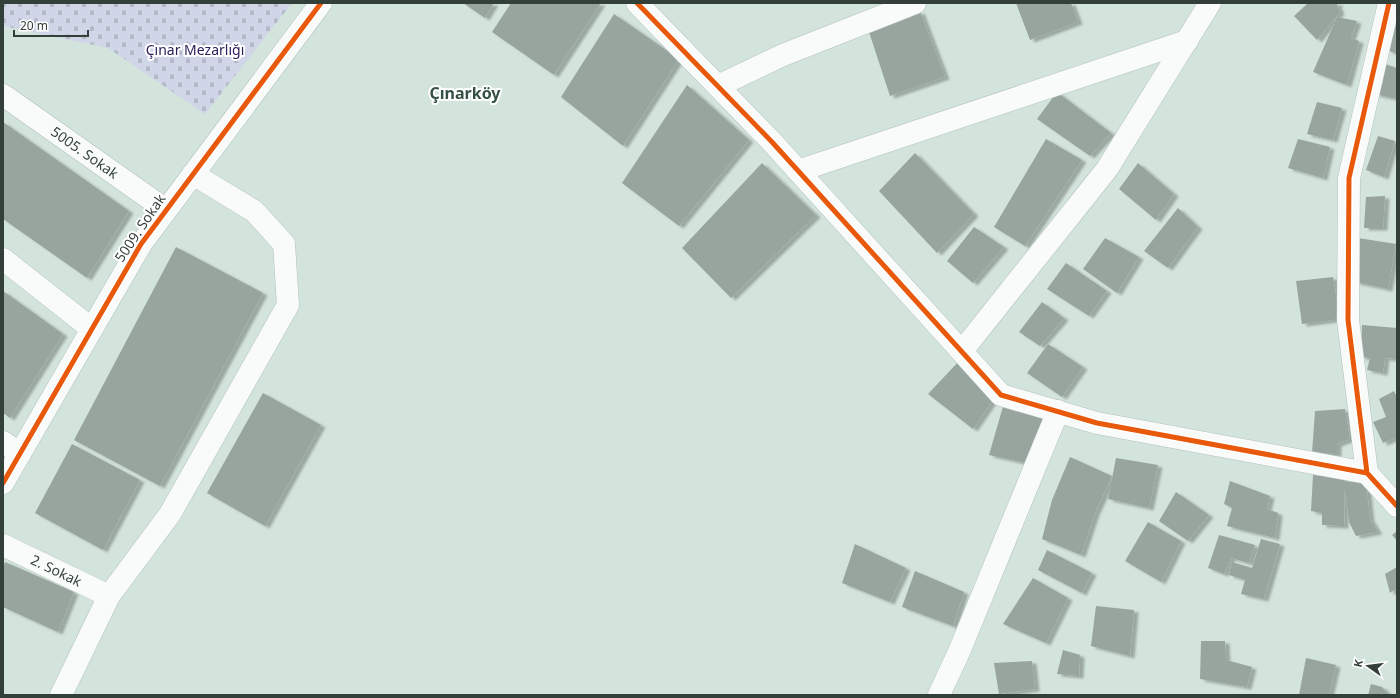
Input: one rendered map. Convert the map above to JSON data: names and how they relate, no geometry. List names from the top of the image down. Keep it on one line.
{"streets":{"street":["5005. Sokak","5009. Sokak","2. Sokak"]},"crossings":[["5005. Sokak","5009. Sokak"]],"districts":["Çınarköy"],"parks":["Çınar Mezarlığı"],"scale_bar":"20 m","north":"left"}
